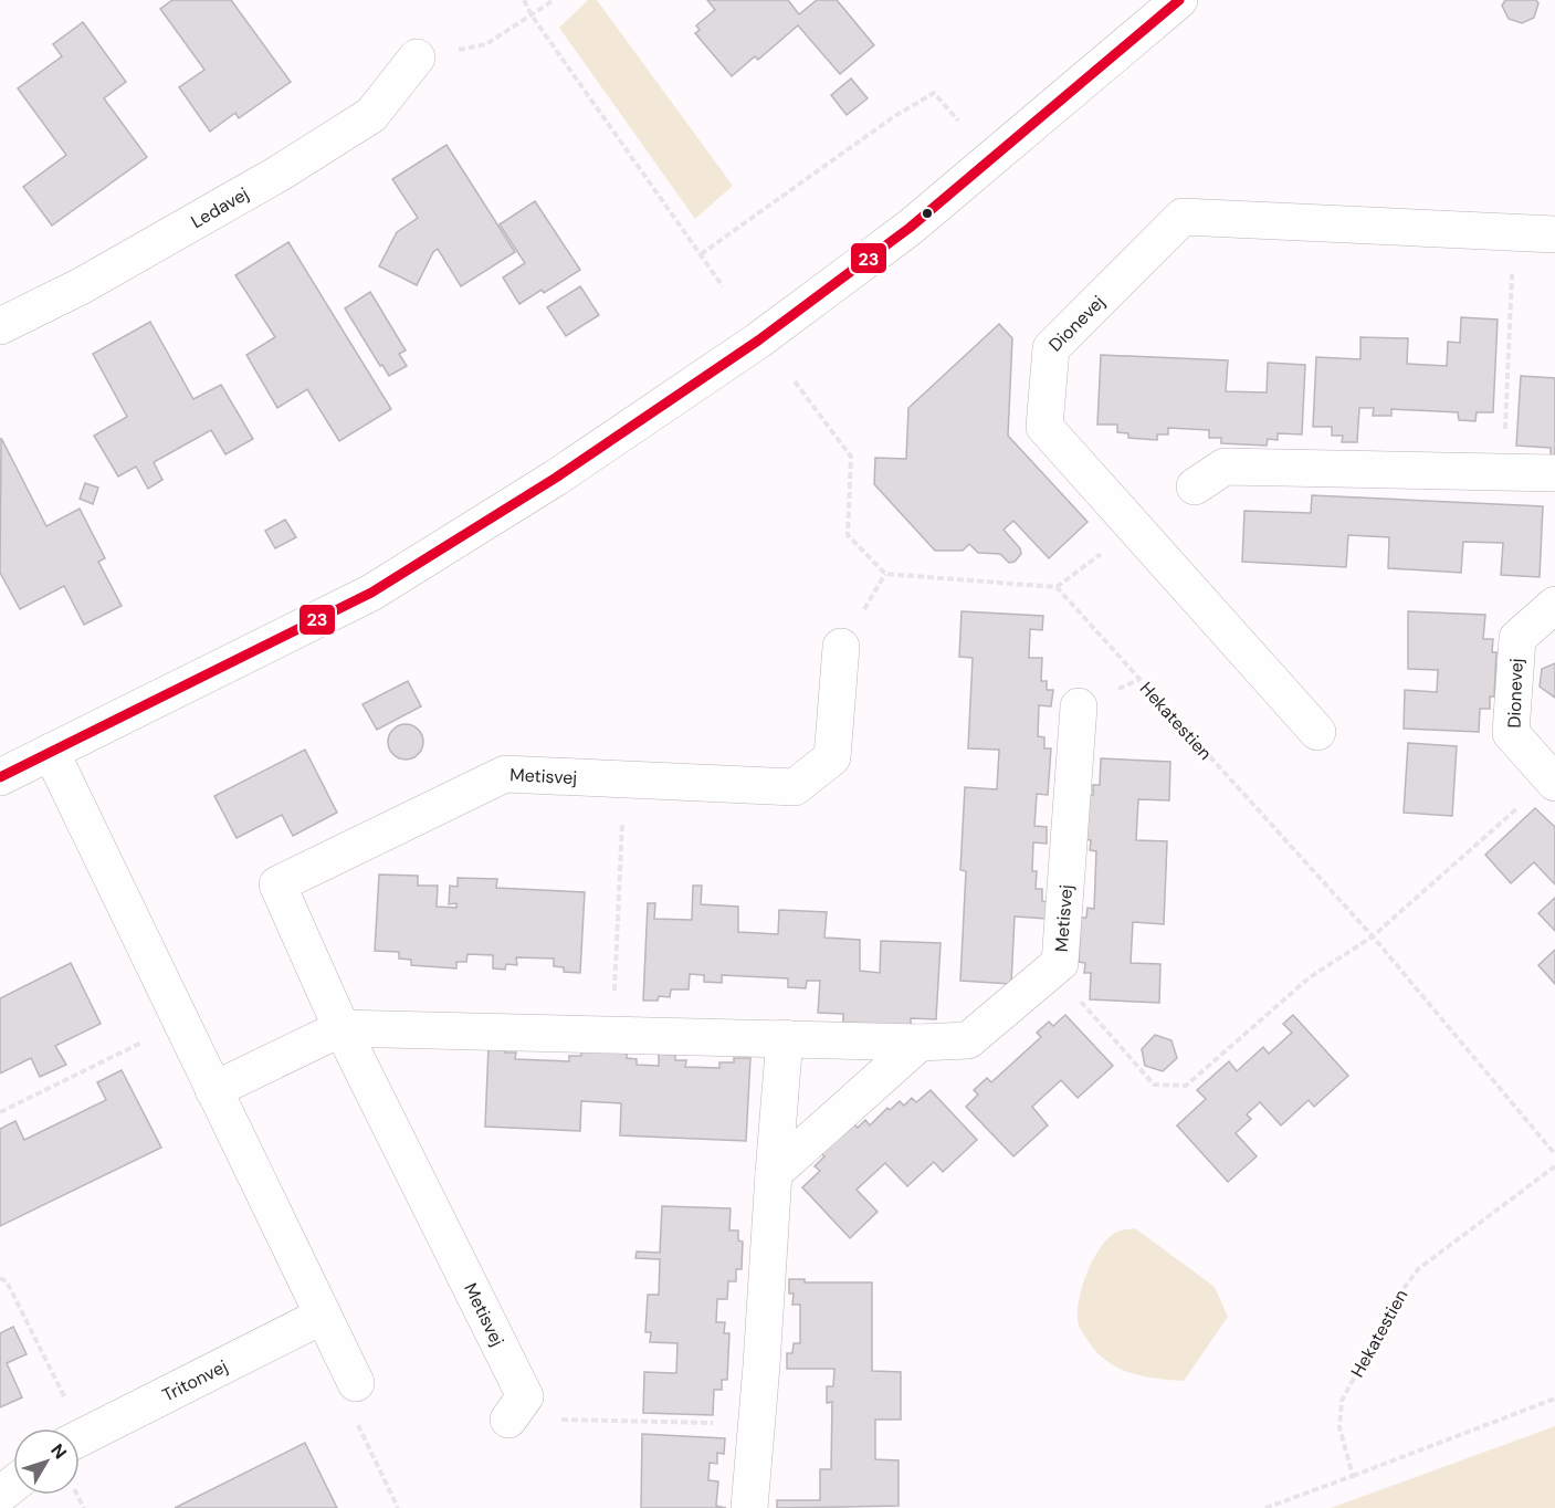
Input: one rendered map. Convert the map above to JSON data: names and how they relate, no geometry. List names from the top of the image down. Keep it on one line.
{"streets":{"street":["Ledavej","Dionevej","Metisvej","Tritonvej"],"path":["Hekatestien"]},"lines":["transit line 23"],"north":"top right"}
